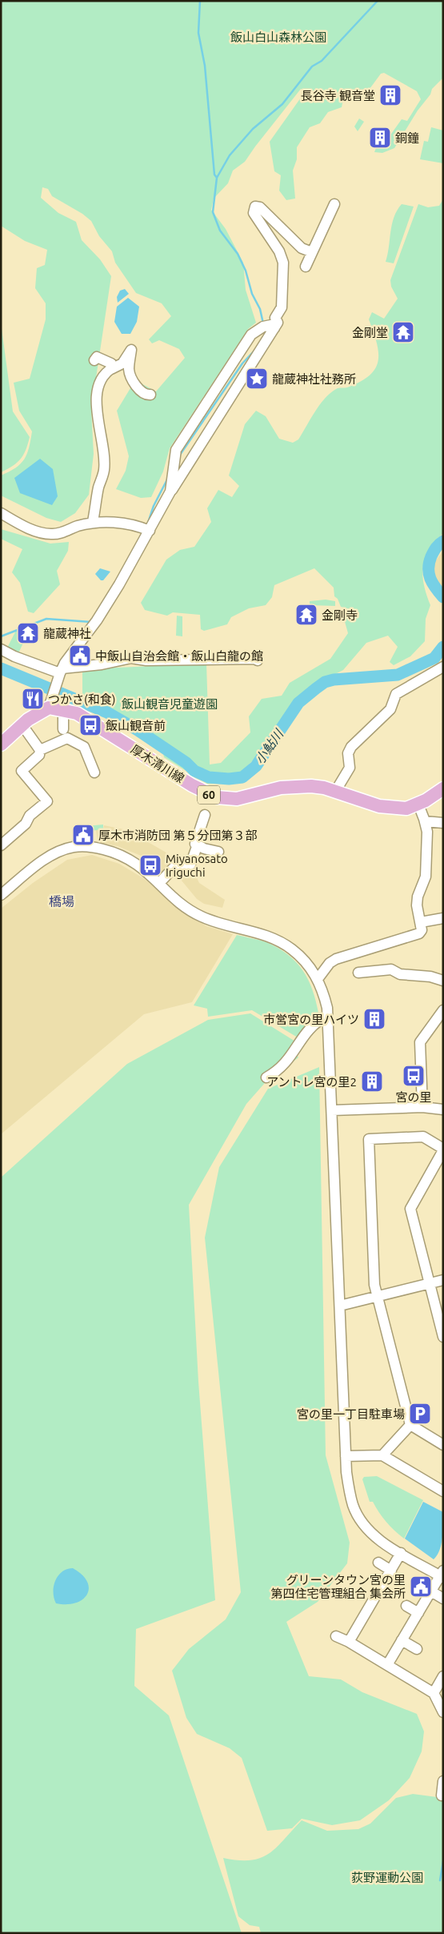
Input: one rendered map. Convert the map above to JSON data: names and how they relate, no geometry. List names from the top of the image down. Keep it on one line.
{"streets":{"main road":["厚木清川線","60"]},"districts":["橋場"],"water":["小鮎川"],"parks":["飯山白山森林公園","飯山観音児童遊園","荻野運動公園"],"places":{"building":["長谷寺 観音堂","銅鐘","市営宮の里ハイツ","アントレ宮の里2"],"temple":["金剛堂","金剛寺","龍蔵神社"],"place":["龍蔵神社社務所"],"public building":["中飯山自治会館・飯山白龍の館","厚木市消防団 第５分団第３部","グリーンタウン宮の里 第四住宅管理組合 集会所"],"restaurant":["つかさ(和食)"],"bus stop":["飯山観音前","Miyanosato Iriguchi","宮の里"],"parking":["宮の里一丁目駐車場"]}}
